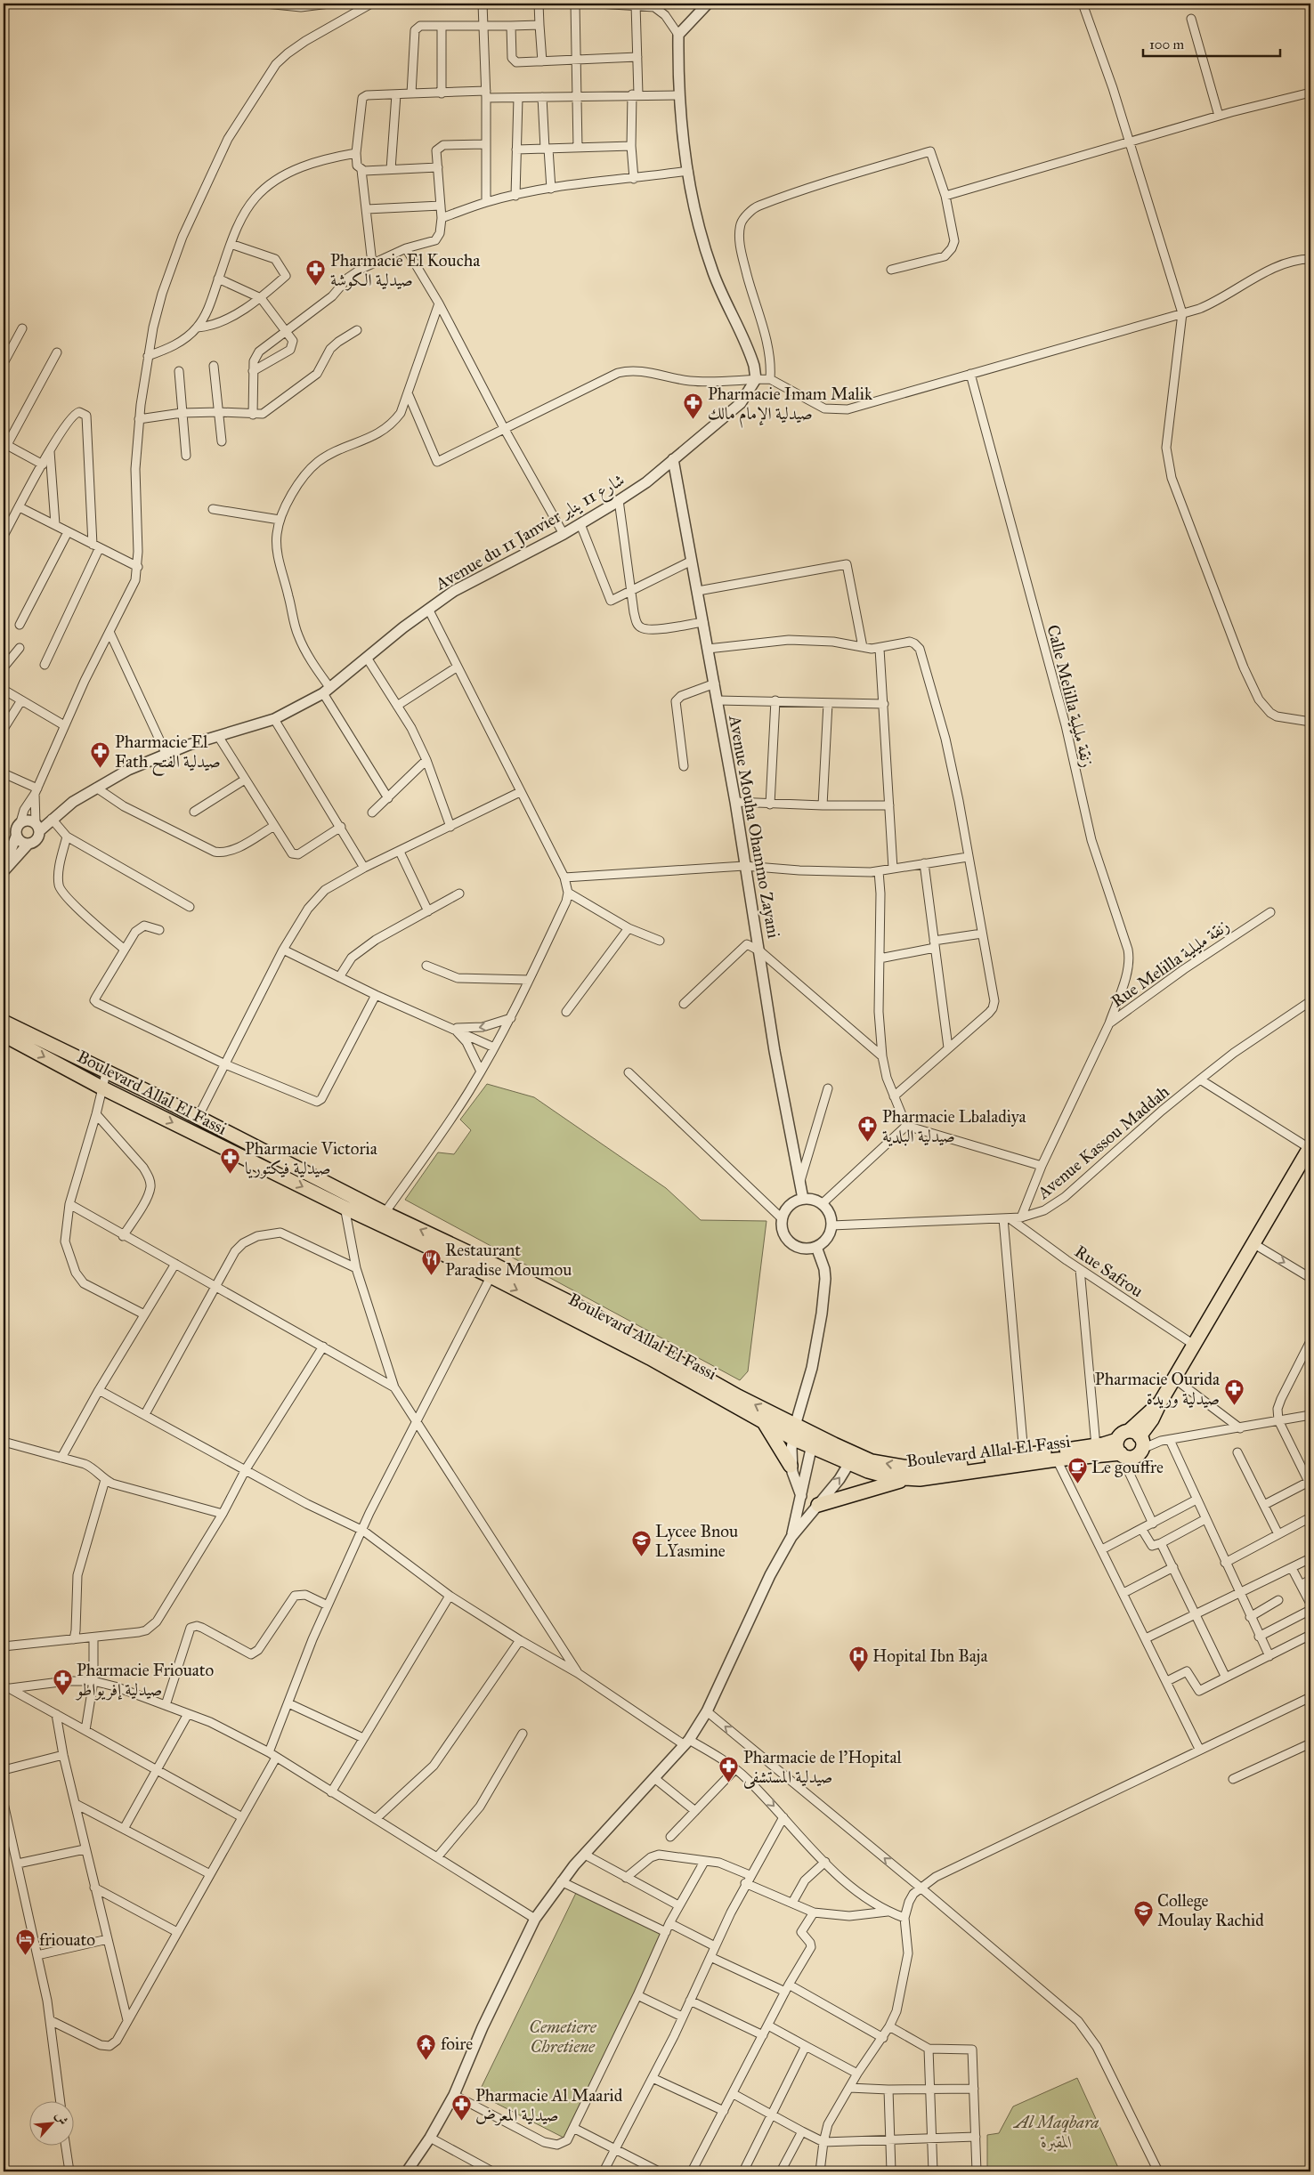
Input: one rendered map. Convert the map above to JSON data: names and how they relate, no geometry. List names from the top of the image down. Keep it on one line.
{"streets":{"main road":["Boulevard Allal El Fassi"],"street":["Avenue du 11 Janvier شارع 11 يناير","Calle Melilla زنقة مليلية","Avenue Mouha Ohammo Zayani","Rue Melilla زنقة مليلية","Avenue Kassou Maddah","Rue Safrou"]},"crossings":[["Avenue du 11 Janvier شارع 11 يناير","Avenue Mouha Ohammo Zayani"],["Calle Melilla زنقة مليلية","Rue Melilla زنقة مليلية"],["Avenue Mouha Ohammo Zayani","Avenue Kassou Maddah"],["Rue Melilla زنقة مليلية","Avenue Kassou Maddah"],["Avenue Kassou Maddah","Rue Safrou"]],"parks":["Cemetiere Chretiene","Al Maqbara المقبرة"],"places":{"pharmacy":["Pharmacie El Koucha صيدلية الكوشة","Pharmacie Imam Malik صيدلية الإمام مالك","Pharmacie El Fath صيدلية الفتح","Pharmacie Lbaladiya صيدلية البلدية","Pharmacie Victoria صيدلية فيكتوريا","Pharmacie Ourida صيدلية وريدة","Pharmacie Friouato صيدلية إفريواطو","Pharmacie de l'Hopital صيدلية المستشفى","Pharmacie Al Maarid صيدلية المعرض"],"restaurant":["Restaurant Paradise Moumou"],"cafe":["Le gouffre"],"school or university":["Lycee Bnou LYasmine","College Moulay Rachid"],"hospital":["Hopital Ibn Baja"],"hotel":["friouato"],"temple":["foire"]},"scale_bar":"100 m","north":"top right"}
